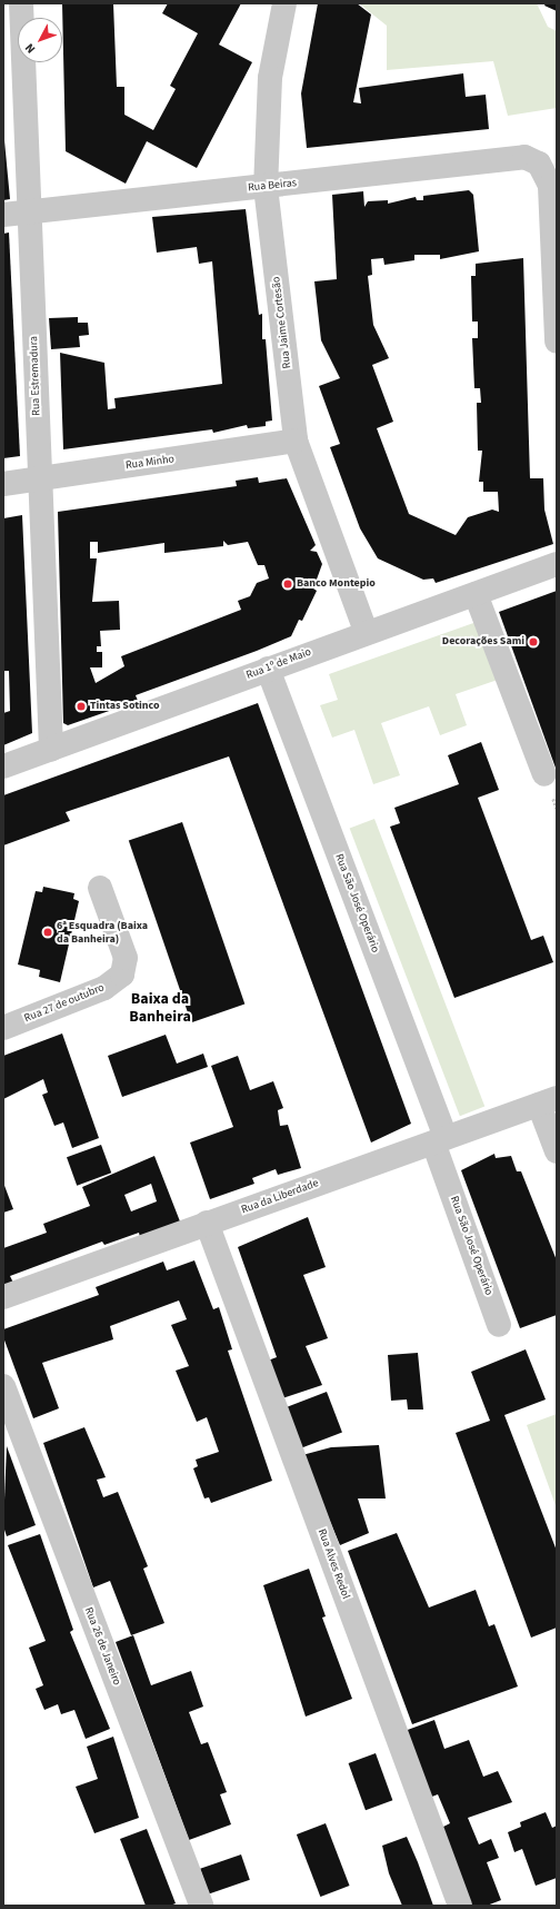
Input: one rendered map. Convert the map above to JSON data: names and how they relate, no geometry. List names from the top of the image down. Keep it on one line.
{"streets":{"street":["Rua Beiras","Rua Jaime Cortesão","Rua Estremadura","Rua Minho","Rua 1º de Maio","Rua São José Operário","Rua 27 de outubro","Rua da Liberdade","Rua Alves Redol","Rua 26 de Janeiro"]},"crossings":[["Rua Beiras","Rua Jaime Cortesão"],["Rua Beiras","Rua Estremadura"],["Rua Jaime Cortesão","Rua Minho"],["Rua Jaime Cortesão","Rua 1º de Maio"],["Rua Estremadura","Rua Minho"],["Rua Estremadura","Rua 1º de Maio"],["Rua 1º de Maio","Rua São José Operário"],["Rua São José Operário","Rua da Liberdade"],["Rua da Liberdade","Rua Alves Redol"]],"districts":["Baixa da Banheira"],"places":["Banco Montepio","Decorações Sami","Tintas Sotinco","6ª Esquadra (Baixa da Banheira)"],"north":"bottom left"}
